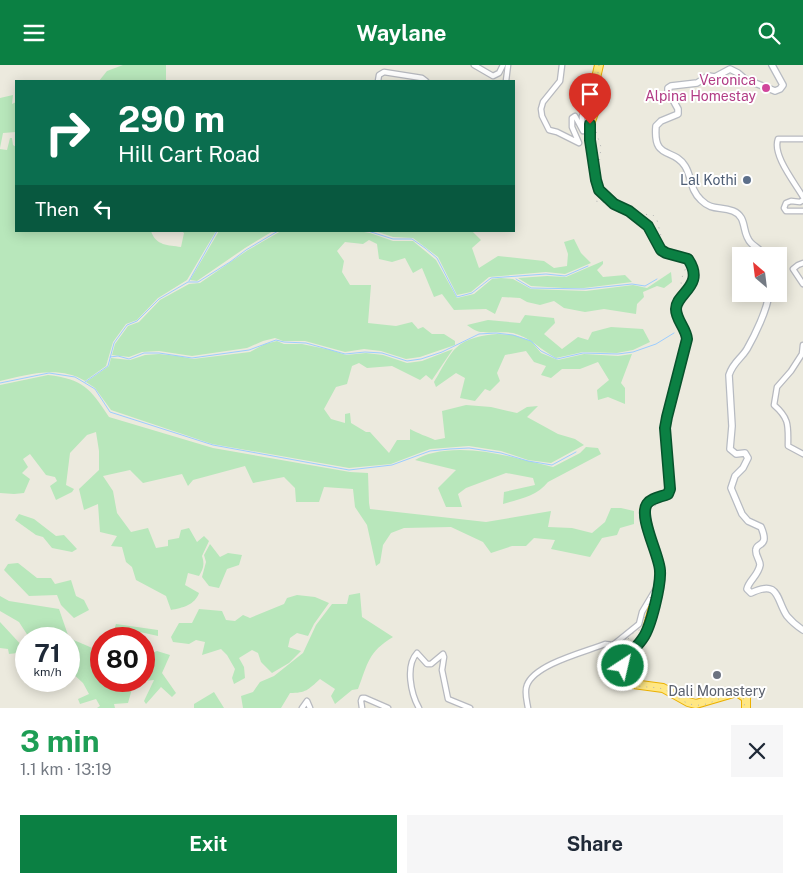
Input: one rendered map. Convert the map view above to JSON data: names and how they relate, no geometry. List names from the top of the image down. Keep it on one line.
{"places":["Veronica Alpina Homestay","Lal Kothi","Dali Monastery"],"north":"top left","page":{"header":"Waylane","turn":["290 m","Hill Cart Road"],"then":"Then","speed":"71 km/h","limit":"80","heading":["3 min","1.1 km · 13:19"],"buttons":["Exit","Share"]}}
